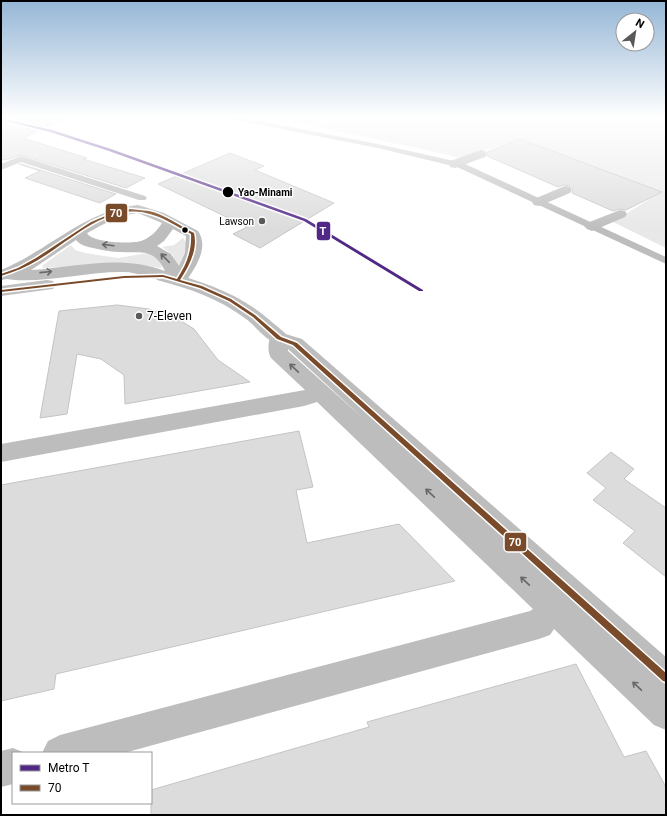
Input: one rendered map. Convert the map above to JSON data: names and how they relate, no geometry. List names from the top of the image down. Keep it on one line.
{"places":["Yao-Minami","Lawson","7-Eleven"],"lines":["metro line T","transit line 70"],"legend":["Metro T","70"],"north":"top right"}
